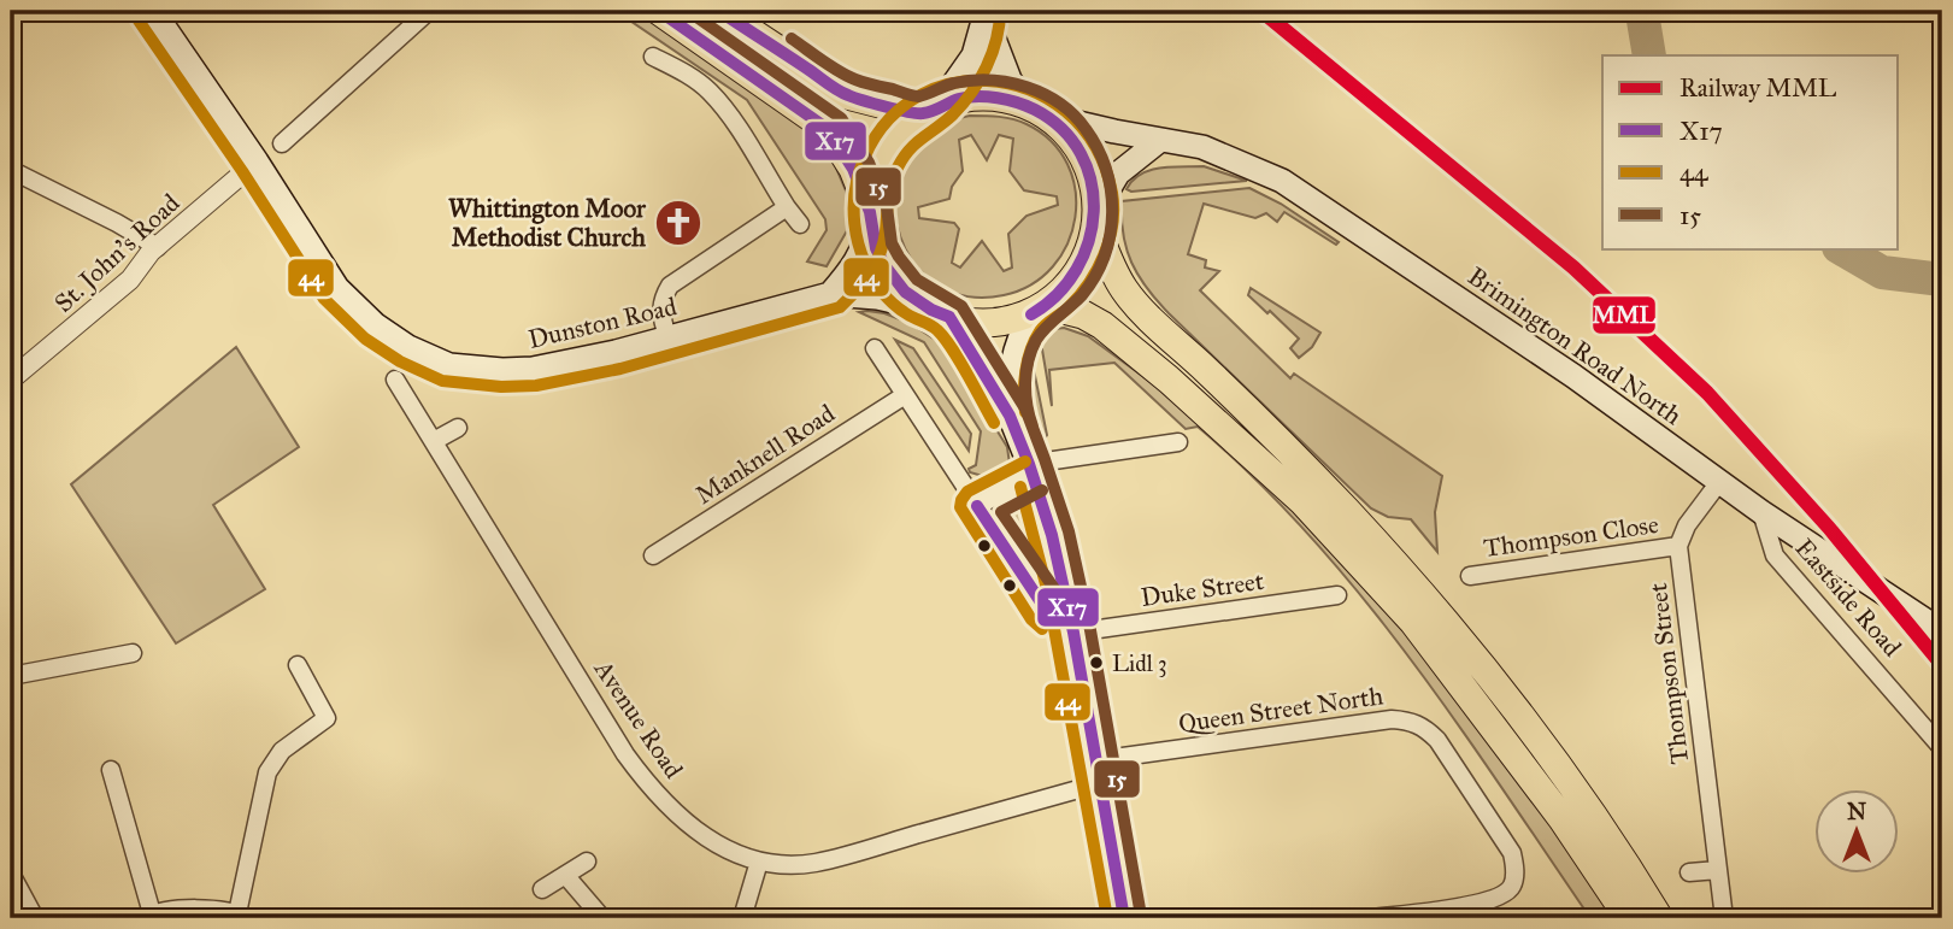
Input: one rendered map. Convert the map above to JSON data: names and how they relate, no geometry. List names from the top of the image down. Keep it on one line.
{"streets":{"main road":["Dunston Road","Brimington Road North"],"street":["St. John's Road","Manknell Road","Thompson Close","Duke Street","Eastside Road","Thompson Street","Queen Street North","Avenue Road"]},"crossings":[["St. John's Road","Dunston Road"],["Dunston Road","Brimington Road North"],["Brimington Road North","Eastside Road"],["Brimington Road North","Thompson Street"],["Thompson Close","Thompson Street"],["Queen Street North","Avenue Road"]],"places":{"church":["Whittington Moor Methodist Church"],"other":["Lidl 3"]},"lines":["rail line MML","transit line X17","transit line 44","transit line 15"],"legend":["Railway MML","X17","44","15"],"north":"top"}
